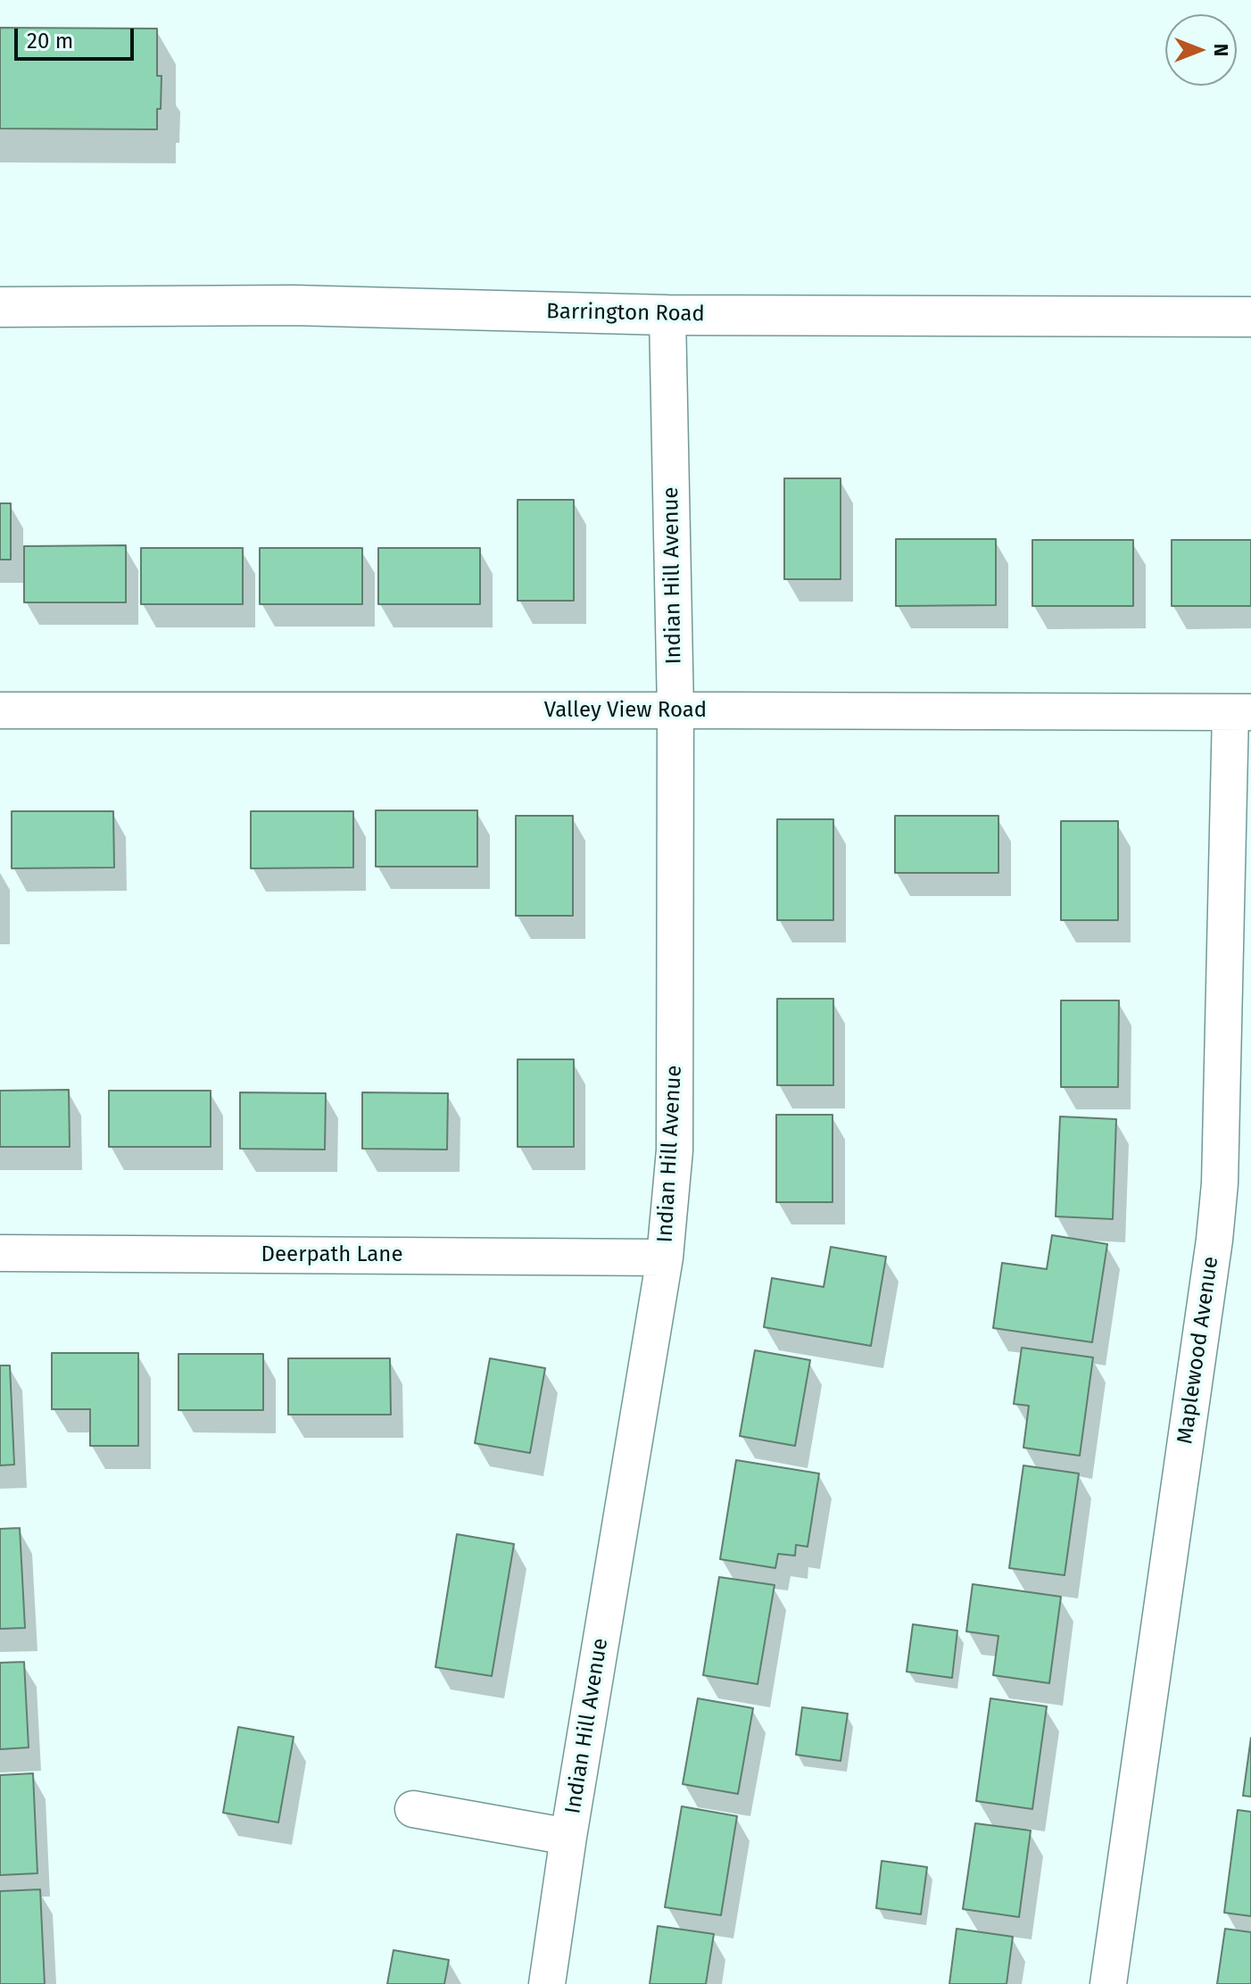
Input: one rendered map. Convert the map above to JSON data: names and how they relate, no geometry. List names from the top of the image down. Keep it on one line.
{"streets":{"main road":["Barrington Road"],"street":["Indian Hill Avenue","Valley View Road","Deerpath Lane","Maplewood Avenue"]},"crossings":[["Barrington Road","Indian Hill Avenue"],["Indian Hill Avenue","Valley View Road"],["Indian Hill Avenue","Deerpath Lane"],["Valley View Road","Maplewood Avenue"]],"scale_bar":"20 m","north":"right"}
